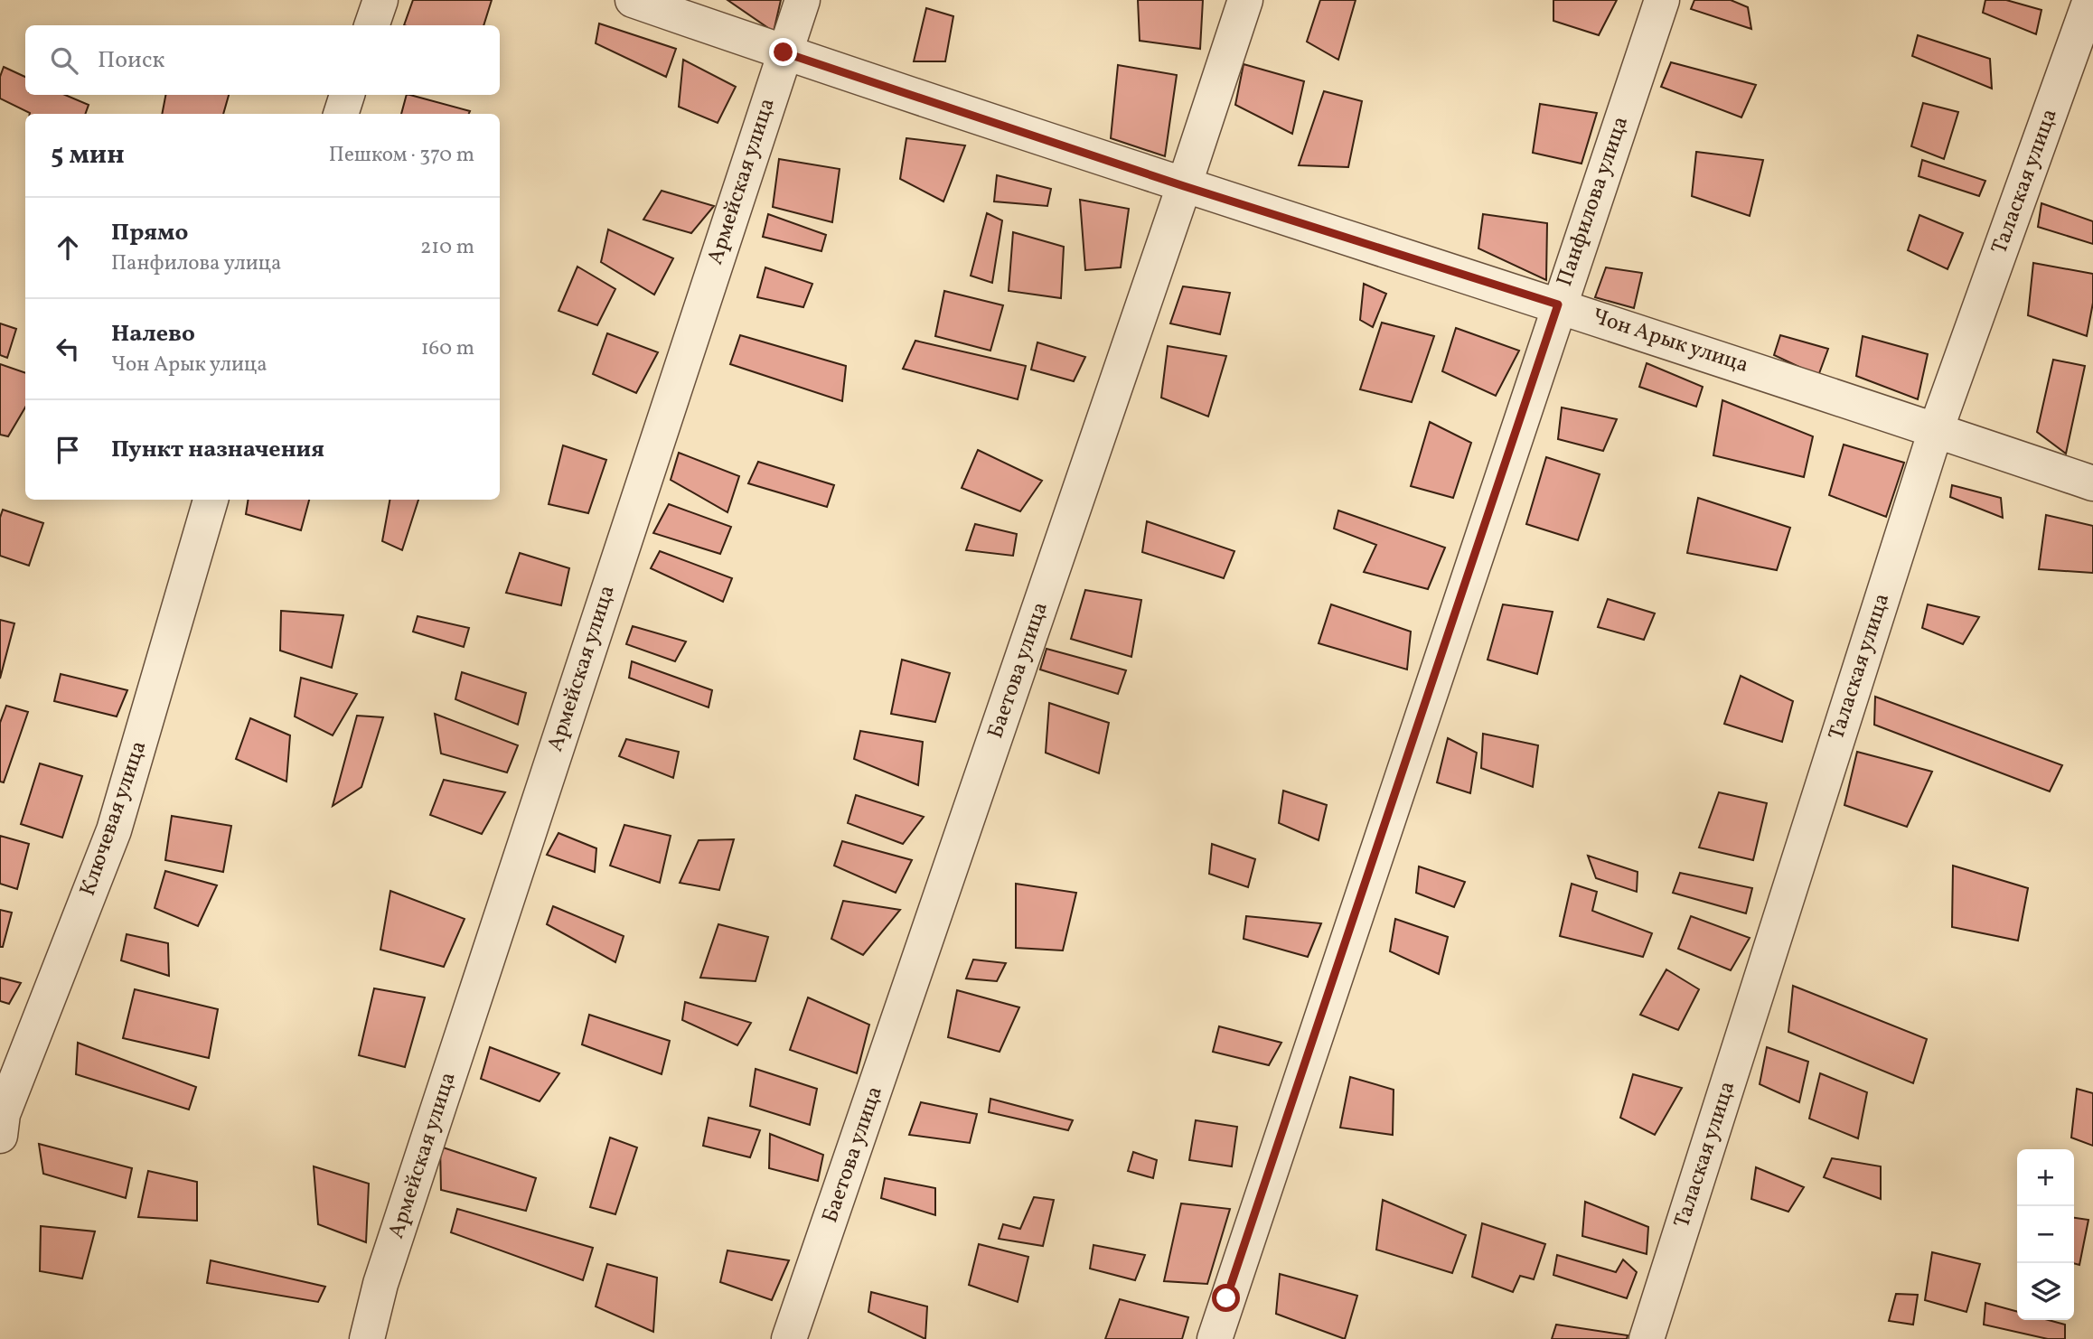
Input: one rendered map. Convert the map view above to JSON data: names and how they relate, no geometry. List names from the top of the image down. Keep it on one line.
{"streets":{"street":["Армейская улица","Талаская улица","Панфилова улица","Чон Арык улица","Баетова улица","Ключевая улица"]},"crossings":[["Армейская улица","Чон Арык улица"],["Талаская улица","Чон Арык улица"],["Панфилова улица","Чон Арык улица"],["Чон Арык улица","Баетова улица"]],"page":{"search":"Поиск","heading":["5 мин","Пешком · 370 m"],"list":[["Прямо","Панфилова улица","210 m"],["Налево","Чон Арык улица","160 m"],"Пункт назначения"],"map_buttons":["+","−"]}}
